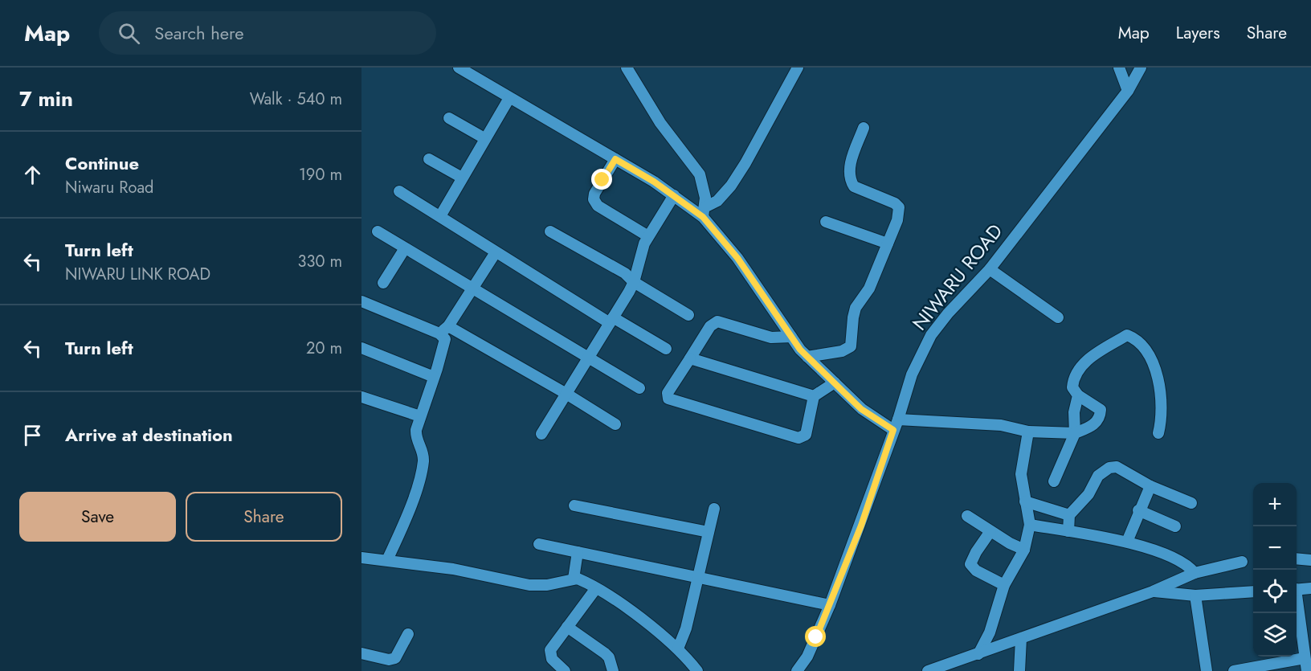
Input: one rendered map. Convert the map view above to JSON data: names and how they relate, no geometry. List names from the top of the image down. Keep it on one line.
{"streets":{"street":["NIWARU ROAD"]},"page":{"header":"Map","search":"Search here","nav":["Map","Layers","Share"],"heading":["7 min","Walk · 540 m"],"list":[["Continue","Niwaru Road","190 m"],["Turn left","NIWARU LINK ROAD","330 m"],["Turn left","20 m"],"Arrive at destination"],"buttons":["Save","Share"],"map_buttons":["+","−"]}}
